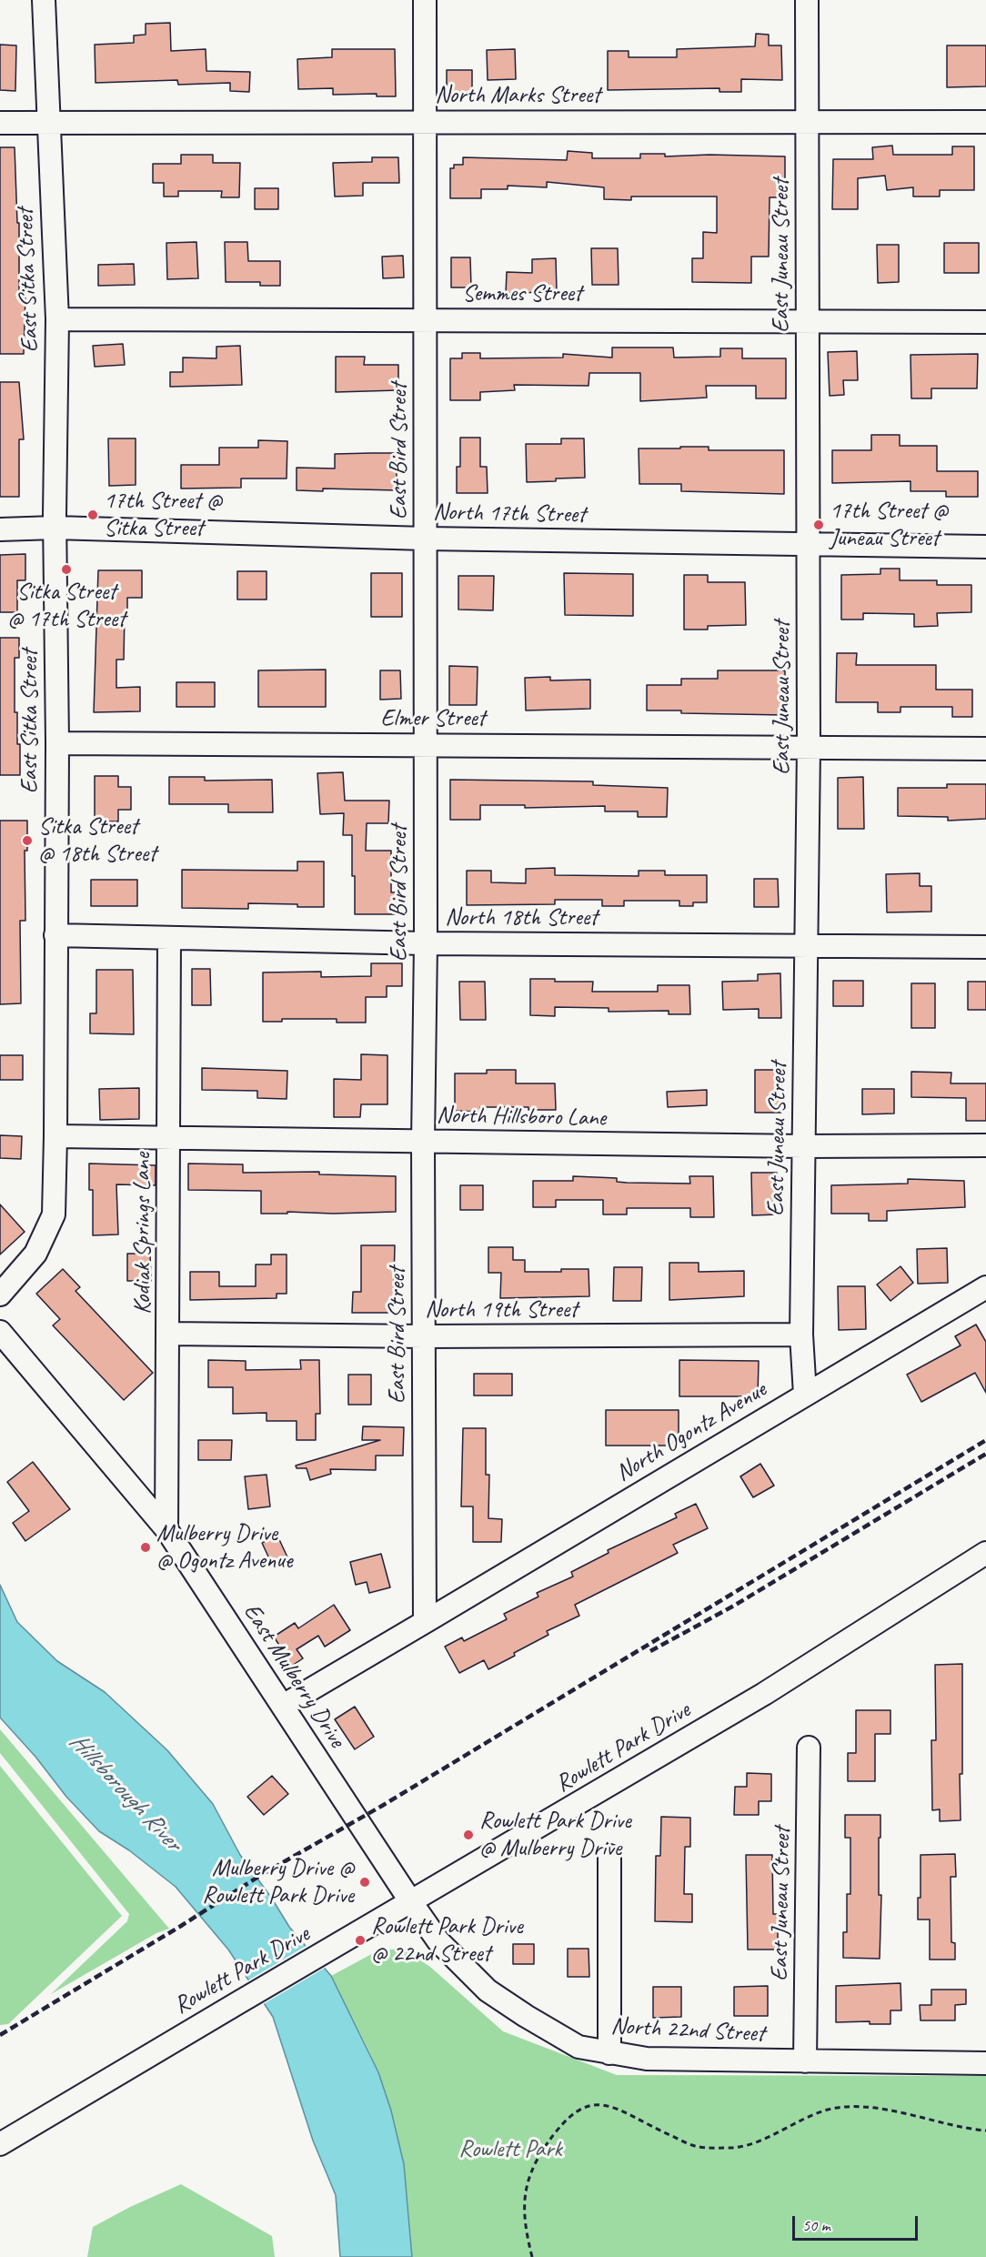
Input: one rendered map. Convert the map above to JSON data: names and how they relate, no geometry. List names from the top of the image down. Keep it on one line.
{"streets":{"street":["North Marks Street","East Juneau Street","East Sitka Street","Semmes Street","East Bird Street","North 17th Street","Elmer Street","North 18th Street","North Hillsboro Lane","Kodiak Springs Lane","North 19th Street","North Ogontz Avenue","East Mulberry Drive","Rowlett Park Drive","North 22nd Street"]},"crossings":[["North Marks Street","East Juneau Street"],["North Marks Street","East Sitka Street"],["North Marks Street","East Bird Street"],["East Juneau Street","Semmes Street"],["East Juneau Street","North 17th Street"],["East Juneau Street","Elmer Street"],["East Juneau Street","North 18th Street"],["East Juneau Street","North Hillsboro Lane"],["East Juneau Street","North 19th Street"],["East Juneau Street","North Ogontz Avenue"],["East Juneau Street","North 22nd Street"],["East Sitka Street","Semmes Street"],["East Sitka Street","North 17th Street"],["East Sitka Street","Elmer Street"],["East Sitka Street","North 18th Street"],["East Sitka Street","North Hillsboro Lane"],["Semmes Street","East Bird Street"],["East Bird Street","North 17th Street"],["East Bird Street","Elmer Street"],["East Bird Street","North 18th Street"],["East Bird Street","North Hillsboro Lane"],["East Bird Street","North 19th Street"],["East Bird Street","North Ogontz Avenue"],["North 18th Street","Kodiak Springs Lane"],["North Hillsboro Lane","Kodiak Springs Lane"],["Kodiak Springs Lane","North 19th Street"],["Kodiak Springs Lane","East Mulberry Drive"],["East Mulberry Drive","Rowlett Park Drive"],["East Mulberry Drive","North 22nd Street"],["Rowlett Park Drive","North 22nd Street"]],"water":["Hillsborough River"],"parks":["Rowlett Park"],"places":["17th Street @ Sitka Street","17th Street @ Juneau Street","Sitka Street @ 17th Street","Sitka Street @ 18th Street","Mulberry Drive @ Ogontz Avenue","Rowlett Park Drive @ Mulberry Drive","Mulberry Drive @ Rowlett Park Drive","Rowlett Park Drive @ 22nd Street"],"scale_bar":"50 m"}
